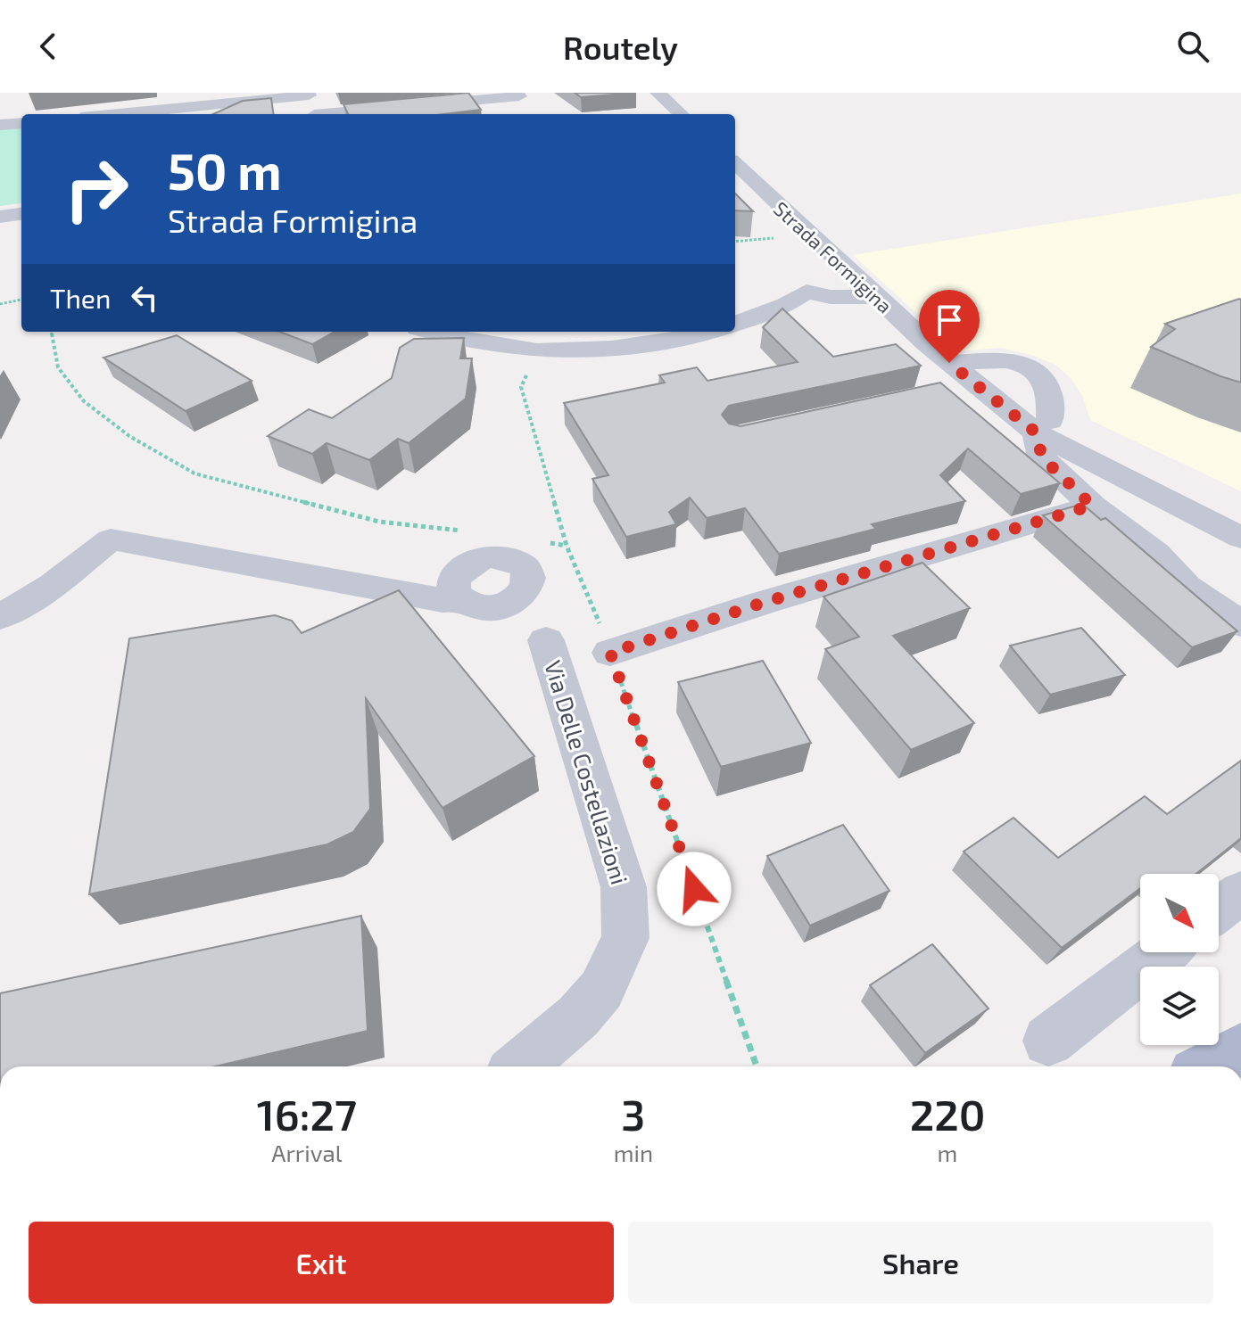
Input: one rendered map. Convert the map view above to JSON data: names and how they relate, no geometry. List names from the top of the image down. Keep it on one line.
{"streets":{"street":["Strada Formigina","Via Delle Costellazioni"]},"north":"bottom right","page":{"header":"Routely","turn":["50 m","Strada Formigina"],"then":"Then","eta":["16:27","Arrival","3","min","220","m"],"buttons":["Exit","Share"]}}
